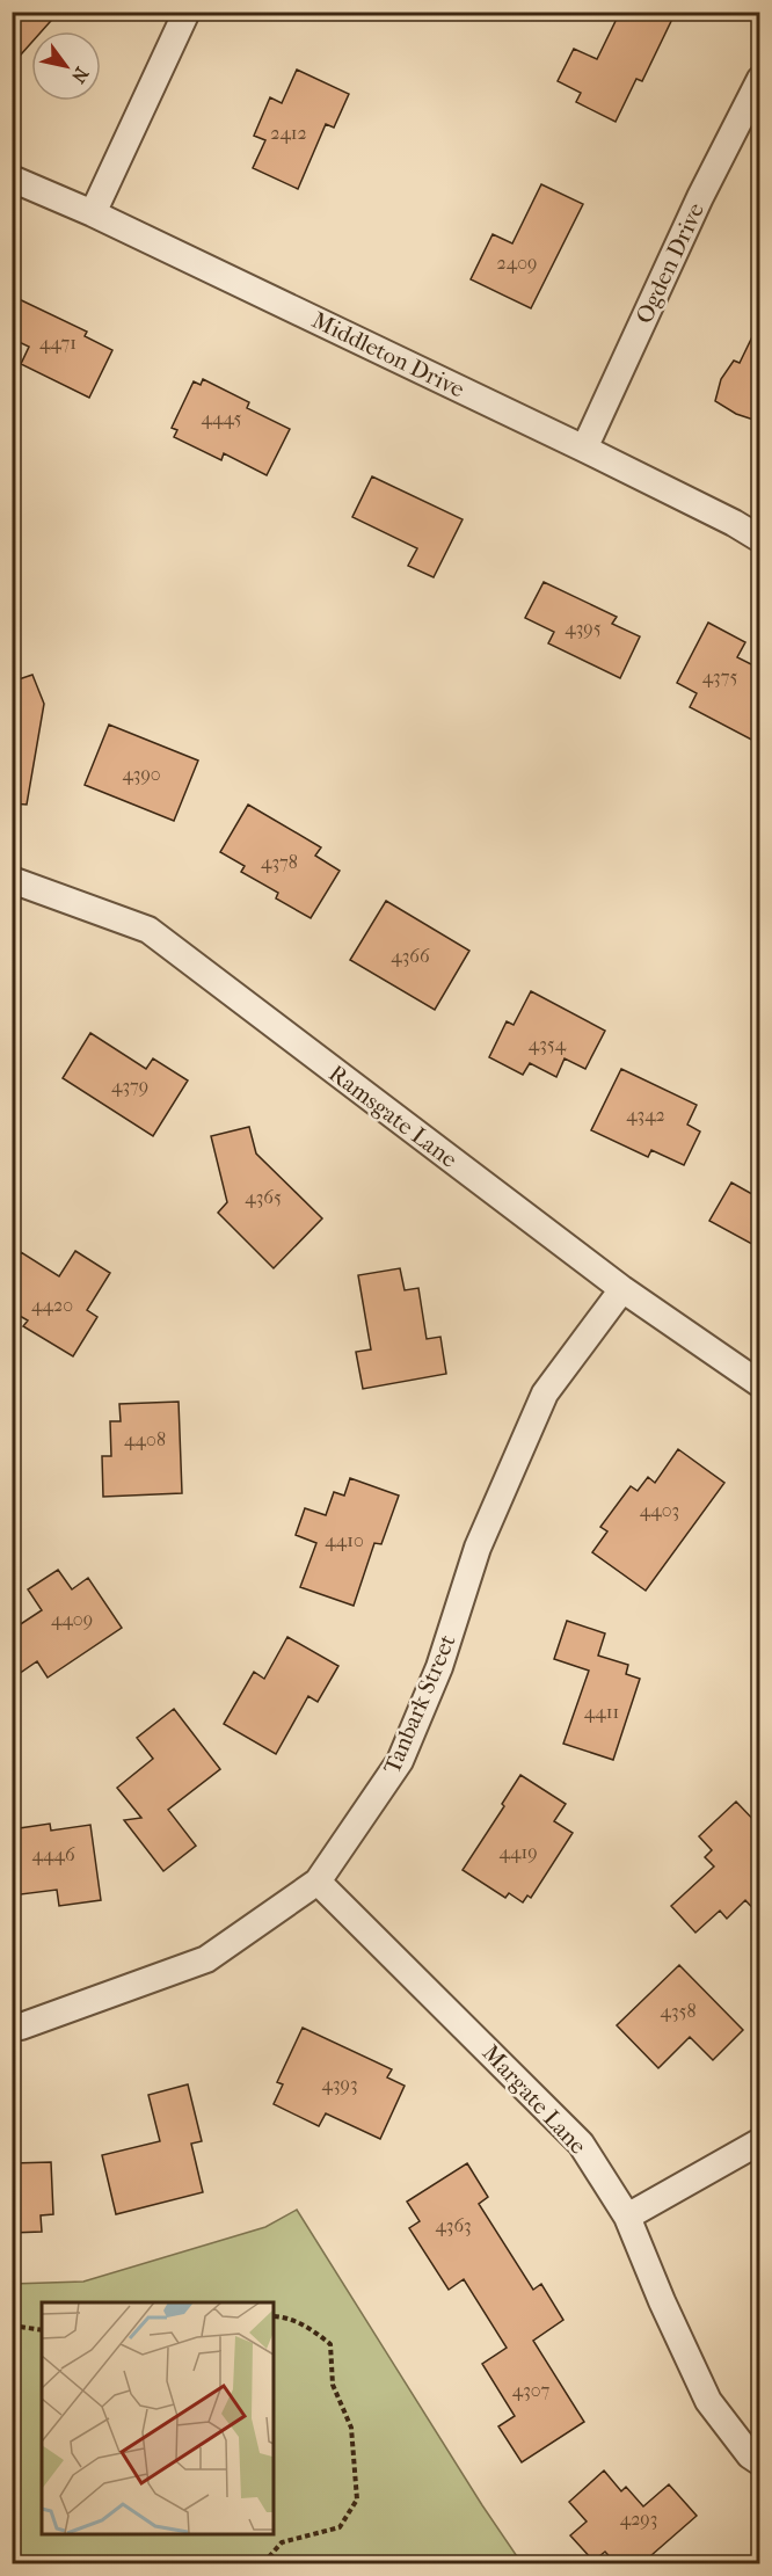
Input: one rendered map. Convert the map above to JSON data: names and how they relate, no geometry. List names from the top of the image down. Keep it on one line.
{"streets":{"street":["Ogden Drive","Middleton Drive","Ramsgate Lane","Tanbark Street","Margate Lane"]},"crossings":[["Ogden Drive","Middleton Drive"],["Ramsgate Lane","Tanbark Street"],["Tanbark Street","Margate Lane"]],"house_numbers":["2412","2409","4471","4445","4395","4375","4390","4378","4366","4354","4379","4342","4365","4420","4408","4403","4410","4409","4411","4419","4446","4358","4393","4363","4307","4293"],"north":"bottom right"}
